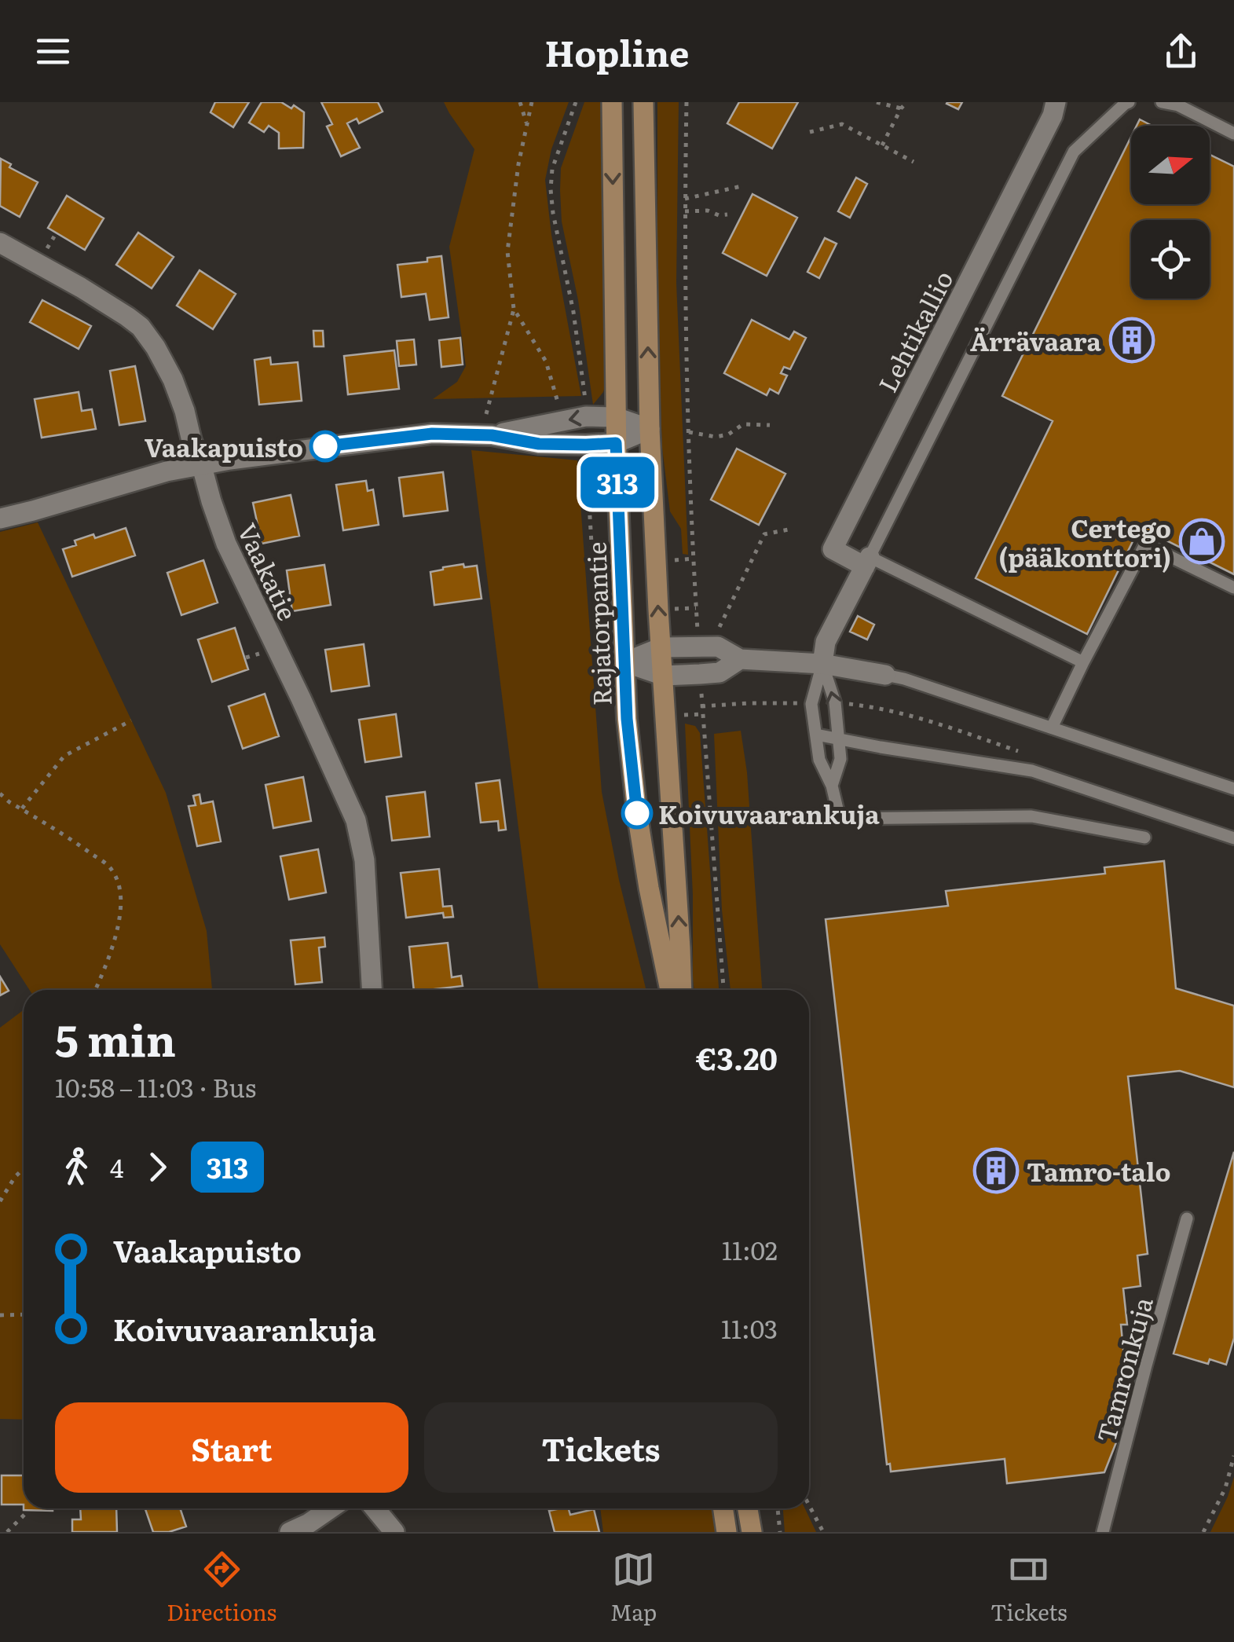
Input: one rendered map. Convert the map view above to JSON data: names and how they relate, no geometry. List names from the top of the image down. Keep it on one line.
{"streets":{"main road":["Rajatorpantie"],"street":["Lehtikallio","Vaakatie"],"lane":["Tamronkuja"]},"places":{"building":["Ärrävaara","Tamro-talo"],"other":["Vaakapuisto","Koivuvaarankuja"],"shop":["Certego (pääkonttori)"]},"lines":["bus line 313"],"north":"right","page":{"header":"Hopline","on_map":"313","heading":["5 min","10:58 – 11:03 · Bus","€3.20"],"legs":["4","313"],"list":[{"name":"Vaakapuisto","value":"11:02"},{"name":"Koivuvaarankuja","value":"11:03"}],"buttons":["Start","Tickets"],"tabs":["Directions","Map","Tickets"]}}
